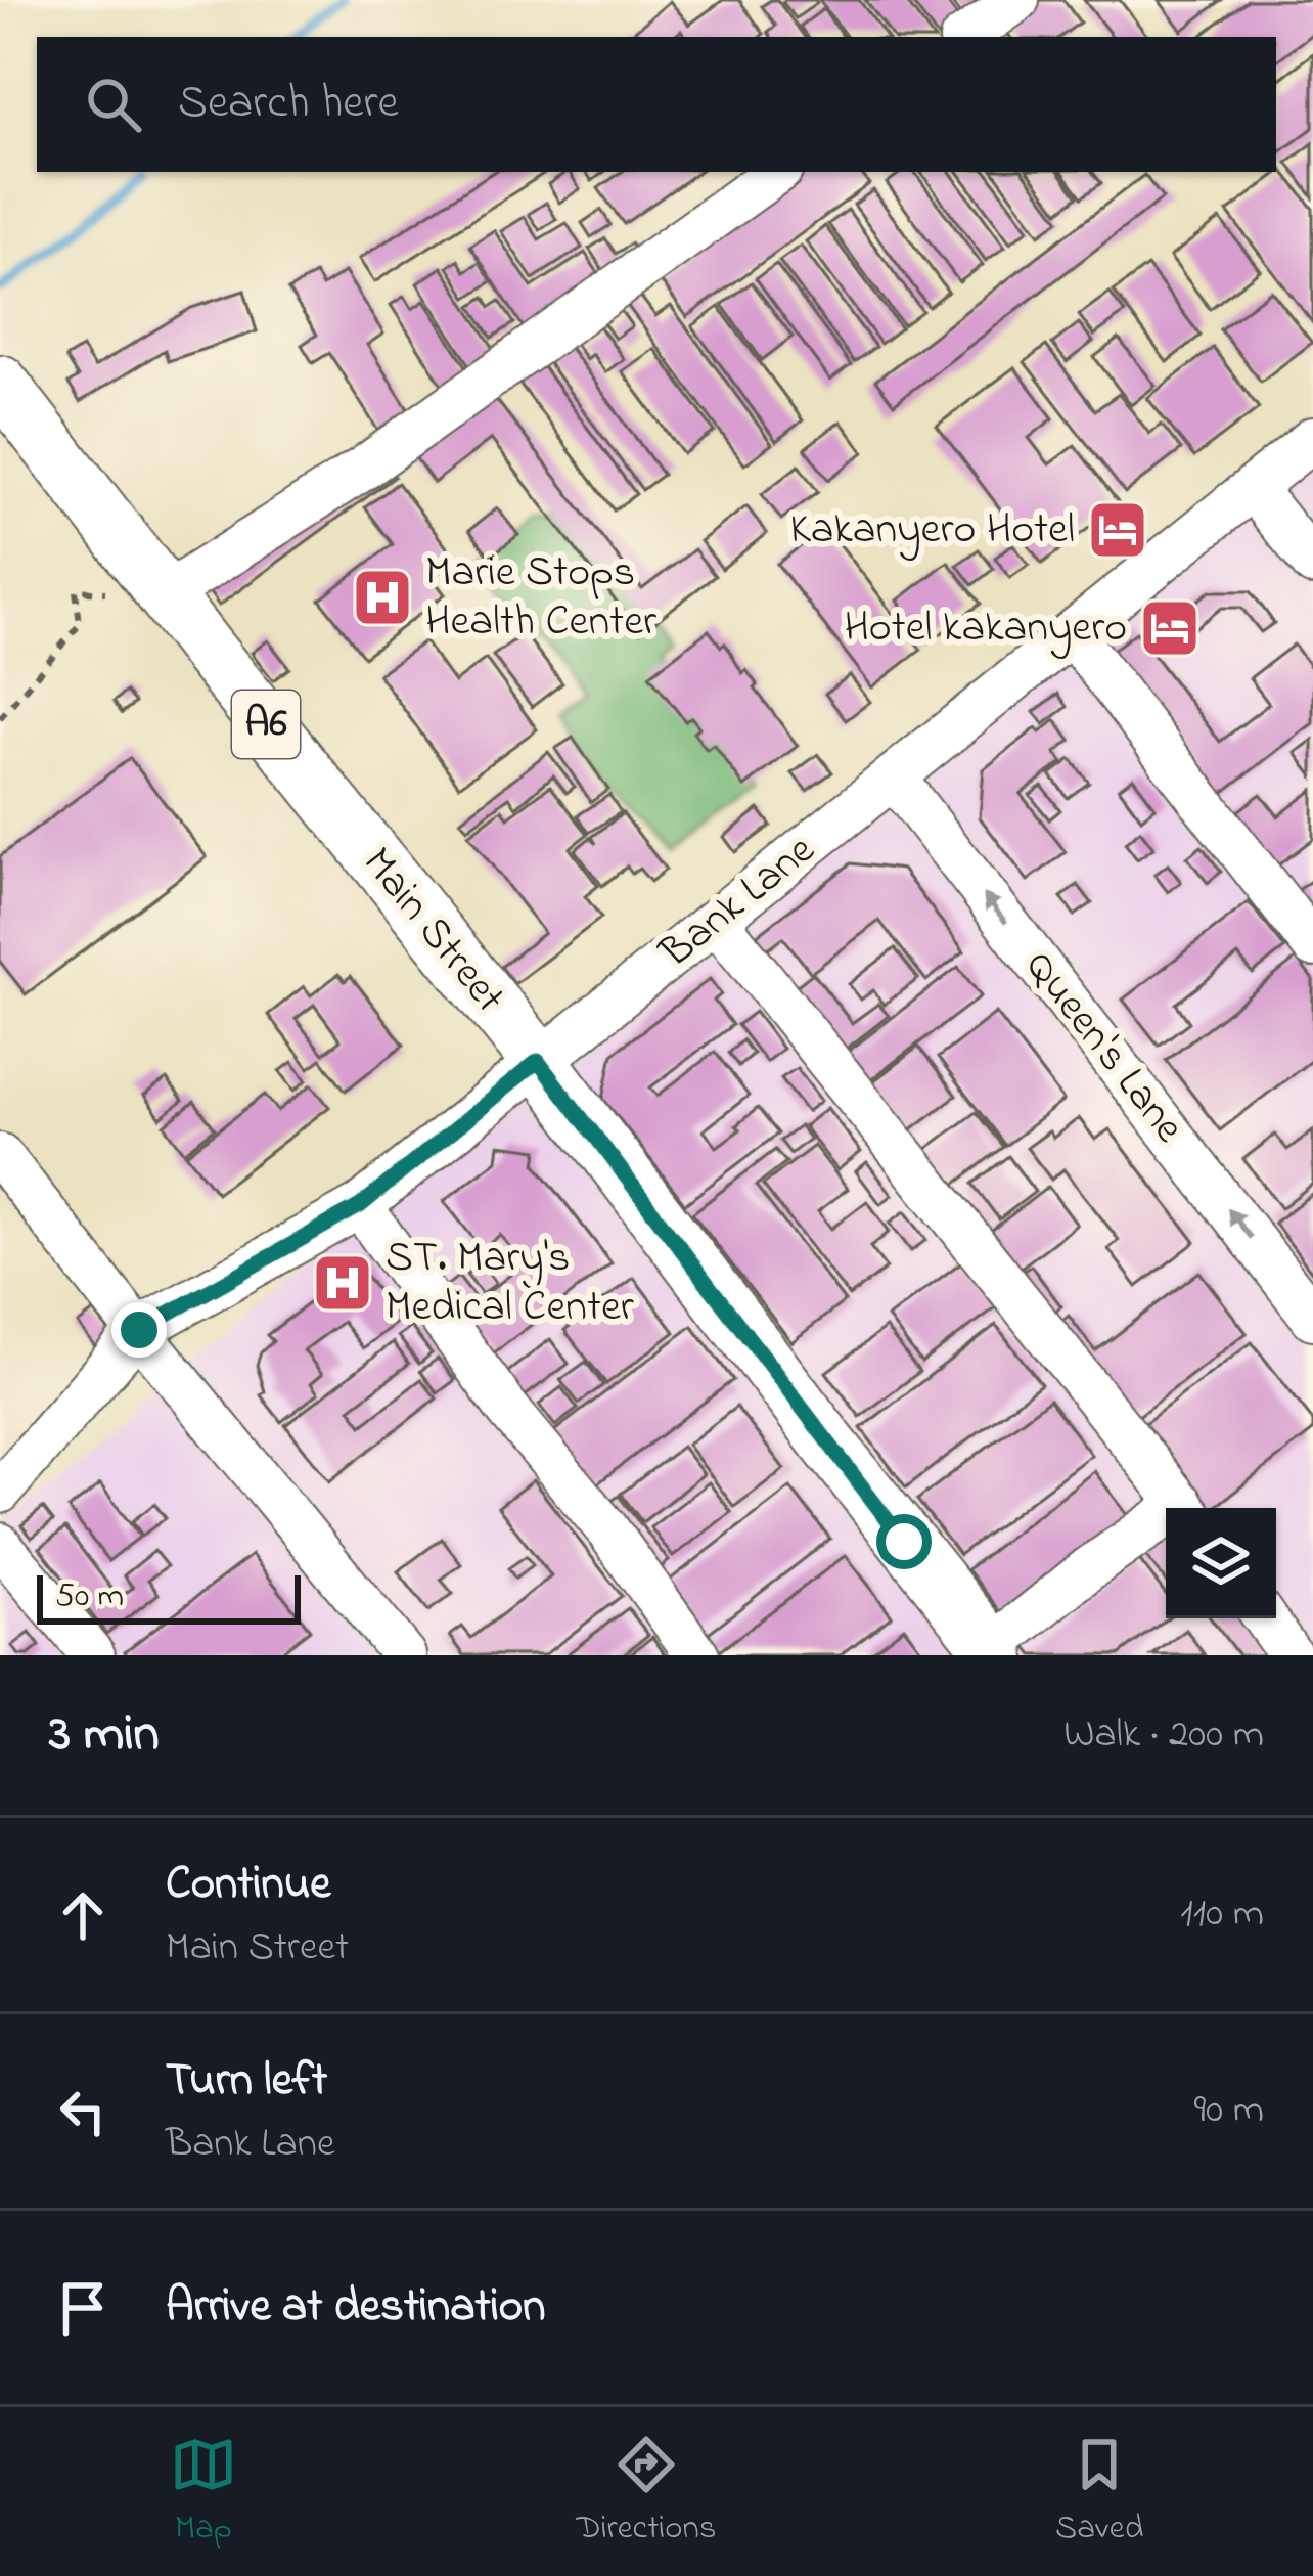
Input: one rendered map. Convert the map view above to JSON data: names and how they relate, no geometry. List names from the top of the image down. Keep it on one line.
{"streets":{"main road":["A6","Main Street"],"street":["Bank Lane","Queen's Lane"]},"crossings":[["Bank Lane","Main Street"],["Bank Lane","Queen's Lane"]],"places":{"hotel":["Kakanyero Hotel","Hotel kakanyero"],"hospital":["Marie Stops Health Center","ST. Mary's Medical Center"]},"scale_bar":"50 m","page":{"search":"Search here","scale":"50 m","heading":["3 min","Walk · 200 m"],"list":[["Continue","Main Street","110 m"],["Turn left","Bank Lane","90 m"],"Arrive at destination"],"nav":["Map","Directions","Saved"]}}
